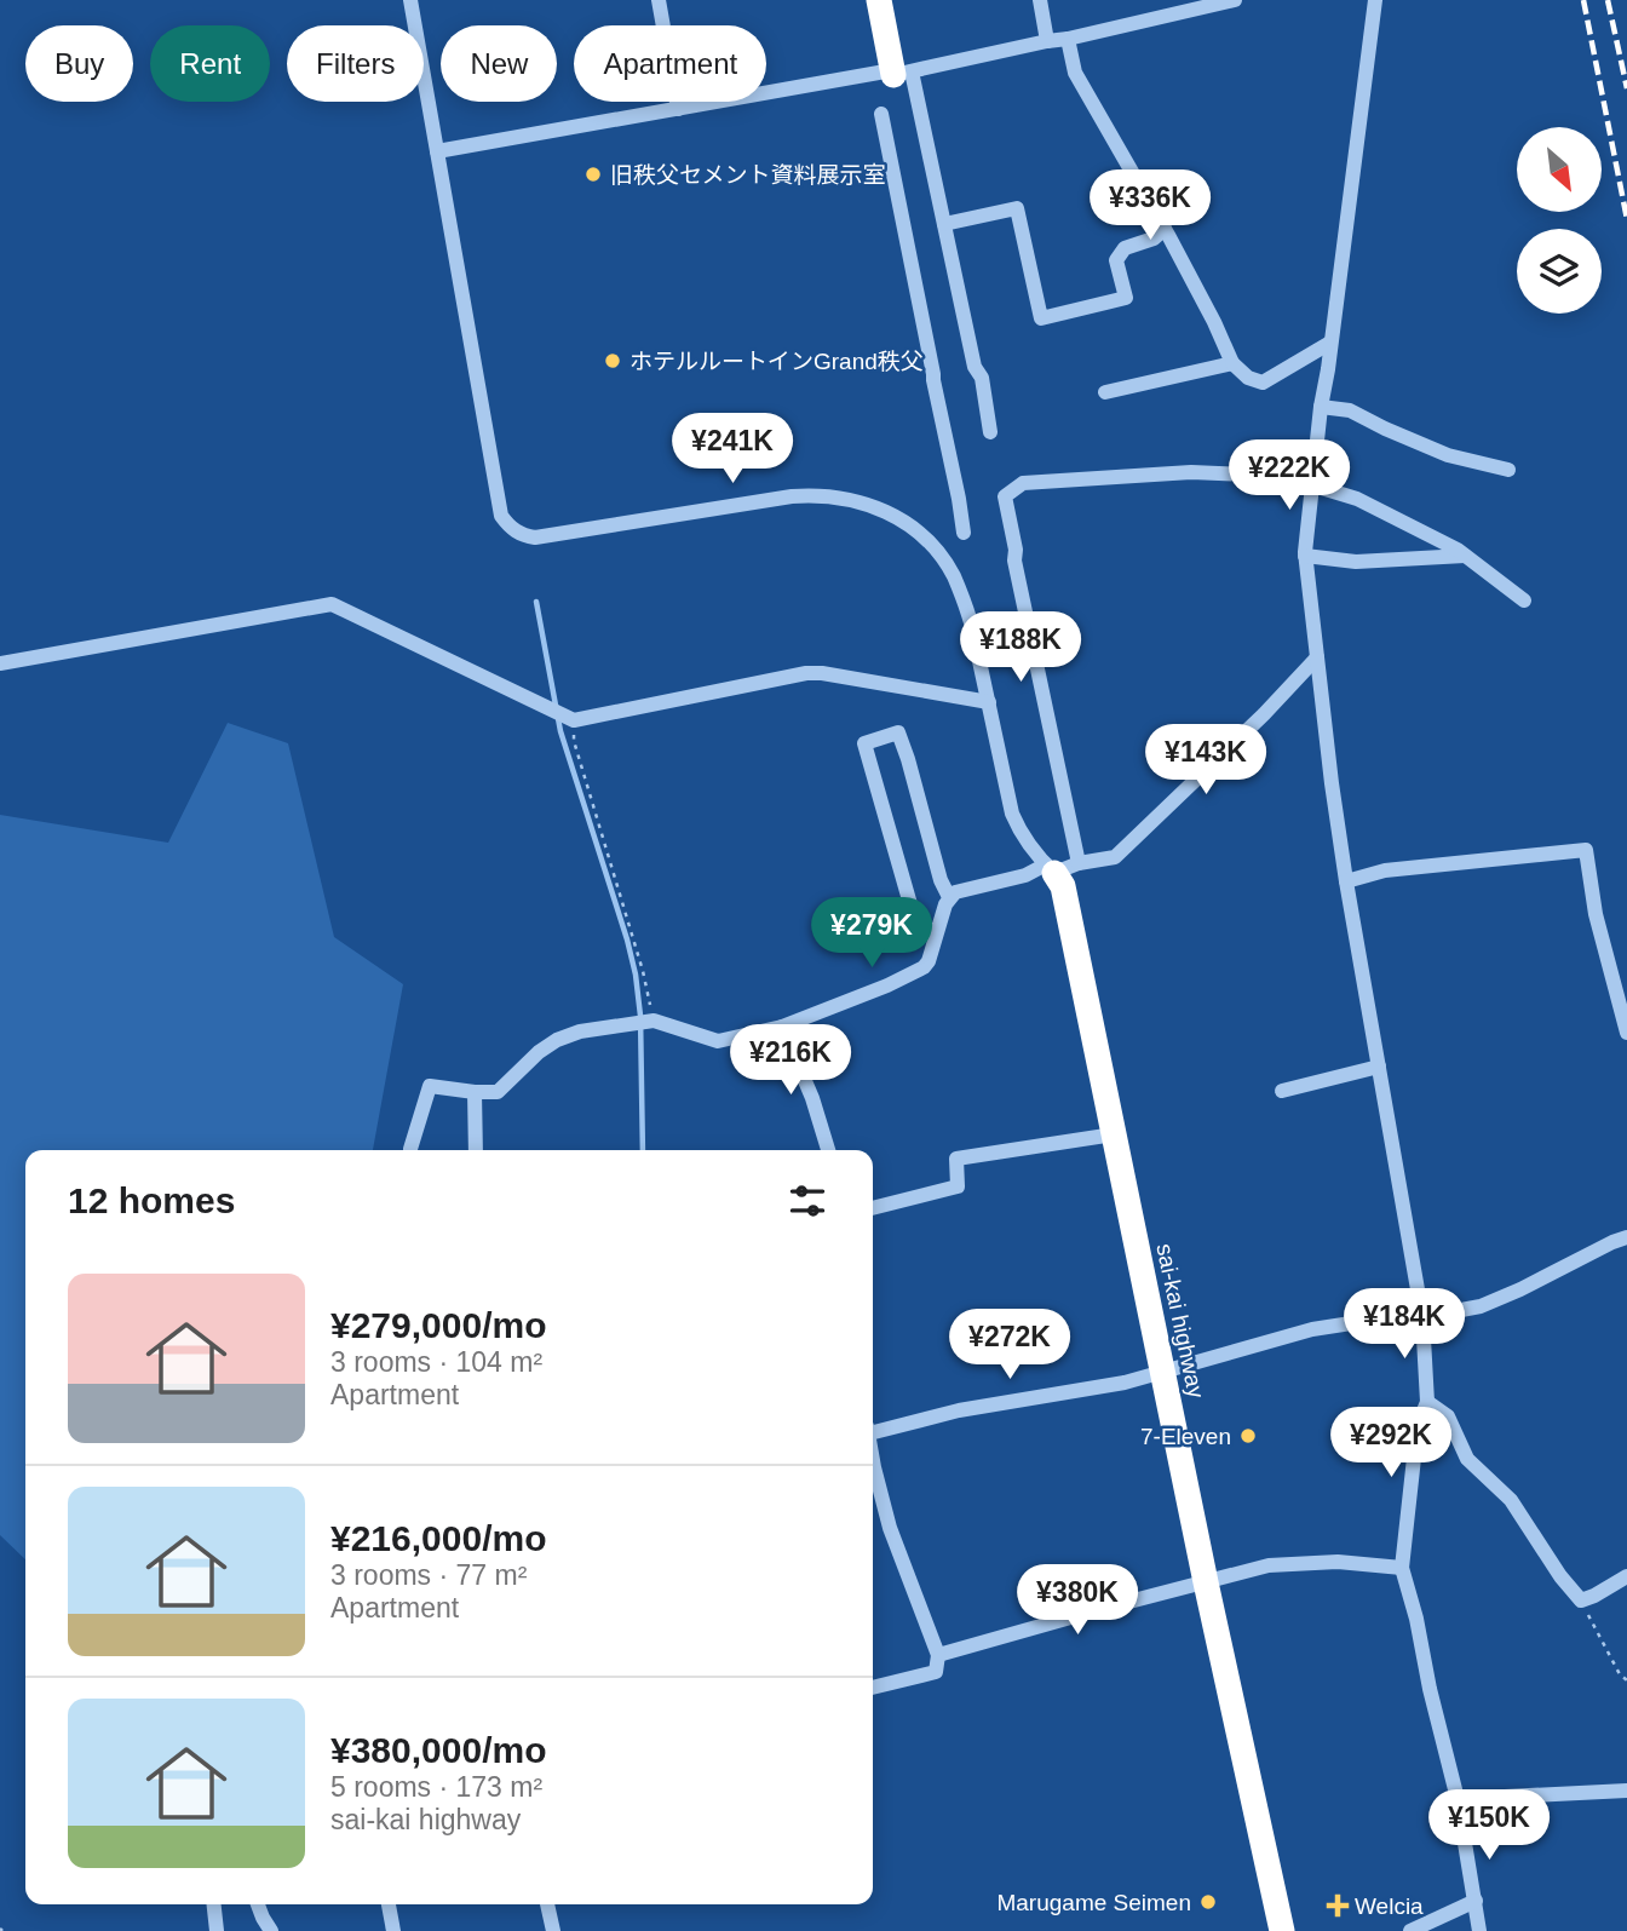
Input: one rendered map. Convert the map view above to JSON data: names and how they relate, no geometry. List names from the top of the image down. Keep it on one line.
{"streets":{"highway":["sai-kai highway"]},"places":{"other":["旧秩父セメント資料展示室","ホテルルートインGrand秩父","7-Eleven","Marugame Seimen"],"health":["Welcia"]},"north":"bottom right","page":{"chip":["Buy","Rent","Filters","New","Apartment"],"price":["¥336K","¥241K","¥222K","¥188K","¥143K","¥279K","¥216K","¥184K","¥272K","¥292K","¥380K","¥150K"],"heading":"12 homes","list":[{"name":"¥279,000/mo","note":"3 rooms · 104 m² · Apartment"},{"name":"¥216,000/mo","note":"3 rooms · 77 m² · Apartment"},{"name":"¥380,000/mo","note":"5 rooms · 173 m² · sai-kai highway"}]}}
